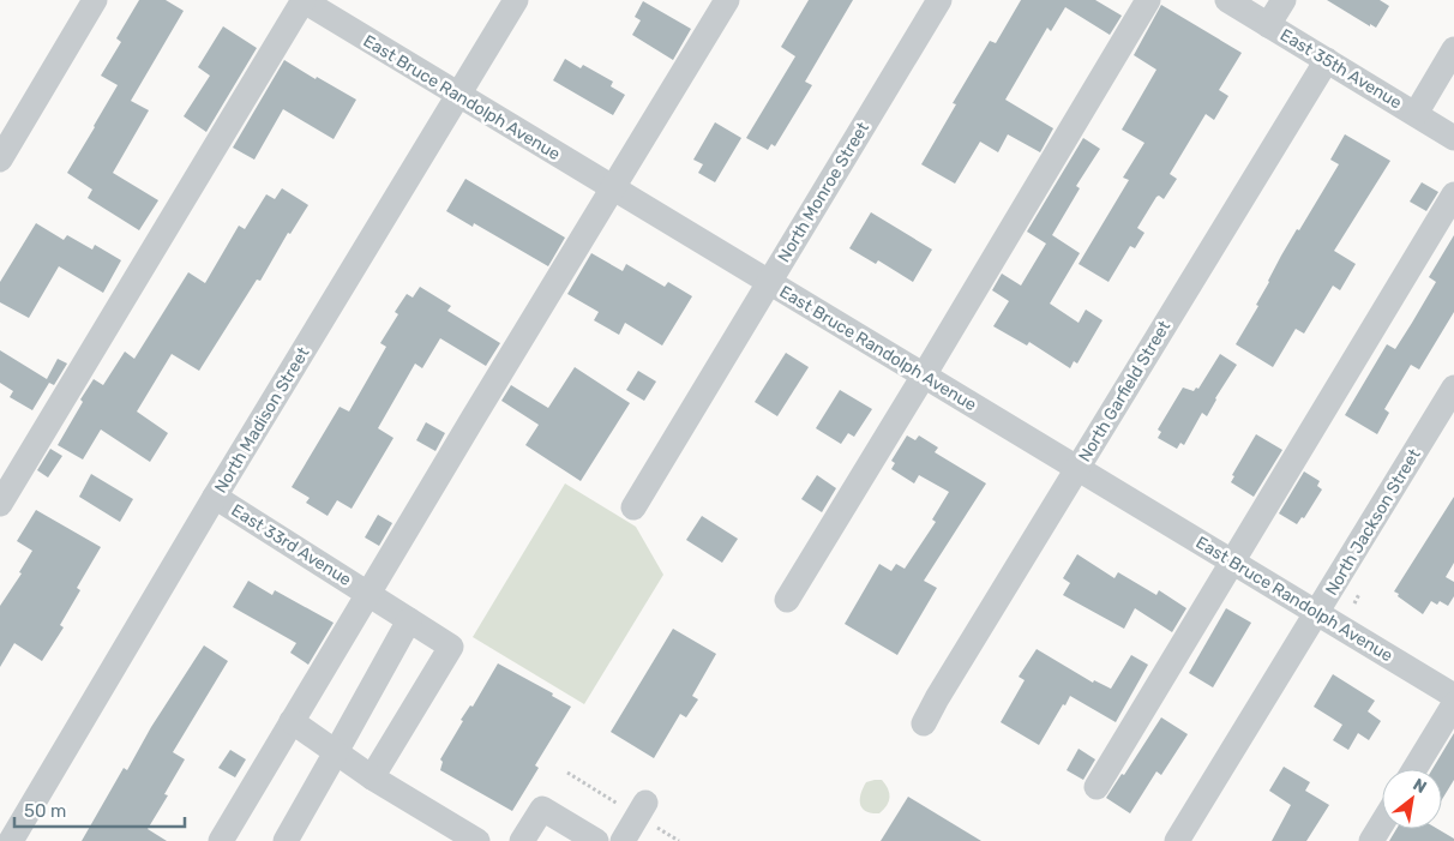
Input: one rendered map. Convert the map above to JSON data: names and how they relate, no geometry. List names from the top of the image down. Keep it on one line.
{"streets":{"street":["East 35th Avenue","East Bruce Randolph Avenue","North Monroe Street","North Garfield Street","North Madison Street","North Jackson Street","East 33rd Avenue"]},"crossings":[["East 35th Avenue","North Garfield Street"],["East Bruce Randolph Avenue","North Monroe Street"],["East Bruce Randolph Avenue","North Garfield Street"],["East Bruce Randolph Avenue","North Madison Street"],["East Bruce Randolph Avenue","North Jackson Street"],["North Madison Street","East 33rd Avenue"]],"scale_bar":"50 m","north":"top right"}
